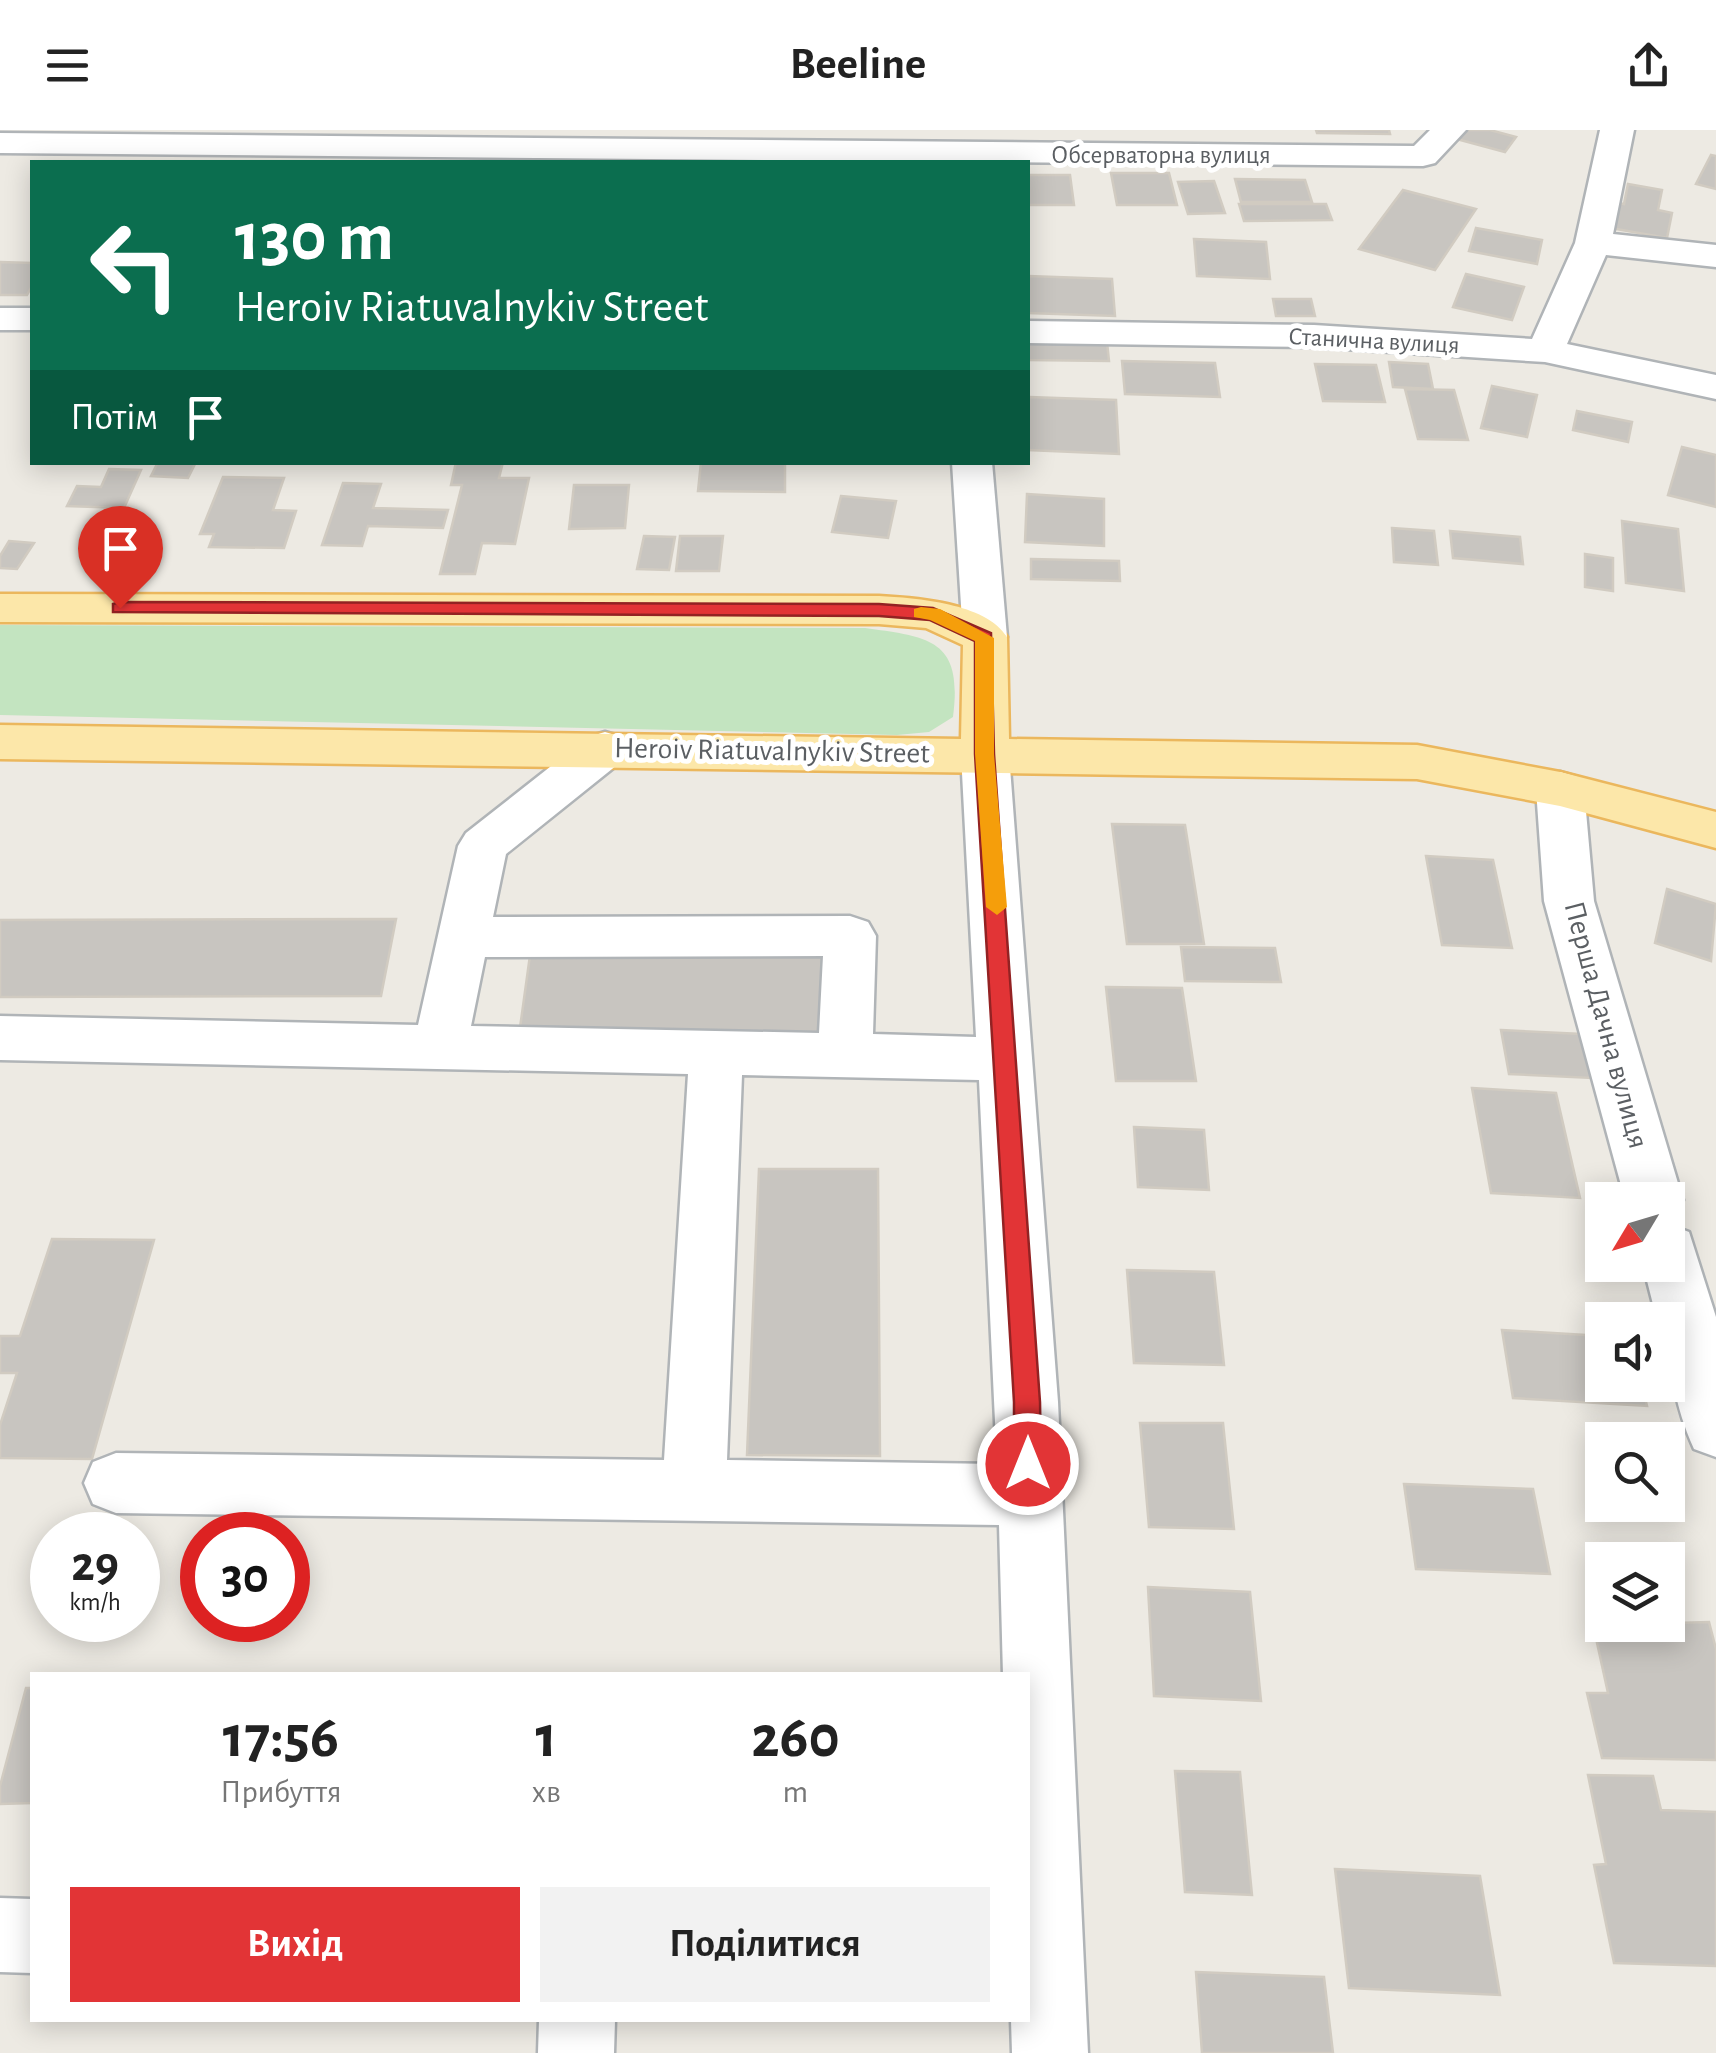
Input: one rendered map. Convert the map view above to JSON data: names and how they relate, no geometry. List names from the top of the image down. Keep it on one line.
{"streets":{"main road":["Heroiv Riatuvalnykiv Street"],"street":["Обсерваторна вулиця","Станична вулиця","Перша Дачна вулиця"]},"crossings":[["Heroiv Riatuvalnykiv Street","Перша Дачна вулиця"]],"north":"bottom left","page":{"header":"Beeline","turn":["130 m","Heroiv Riatuvalnykiv Street"],"then":"Потім","speed":"29 km/h","limit":"30","eta":["17:56","Прибуття","1","хв","260","m"],"buttons":["Вихід","Поділитися"]}}
